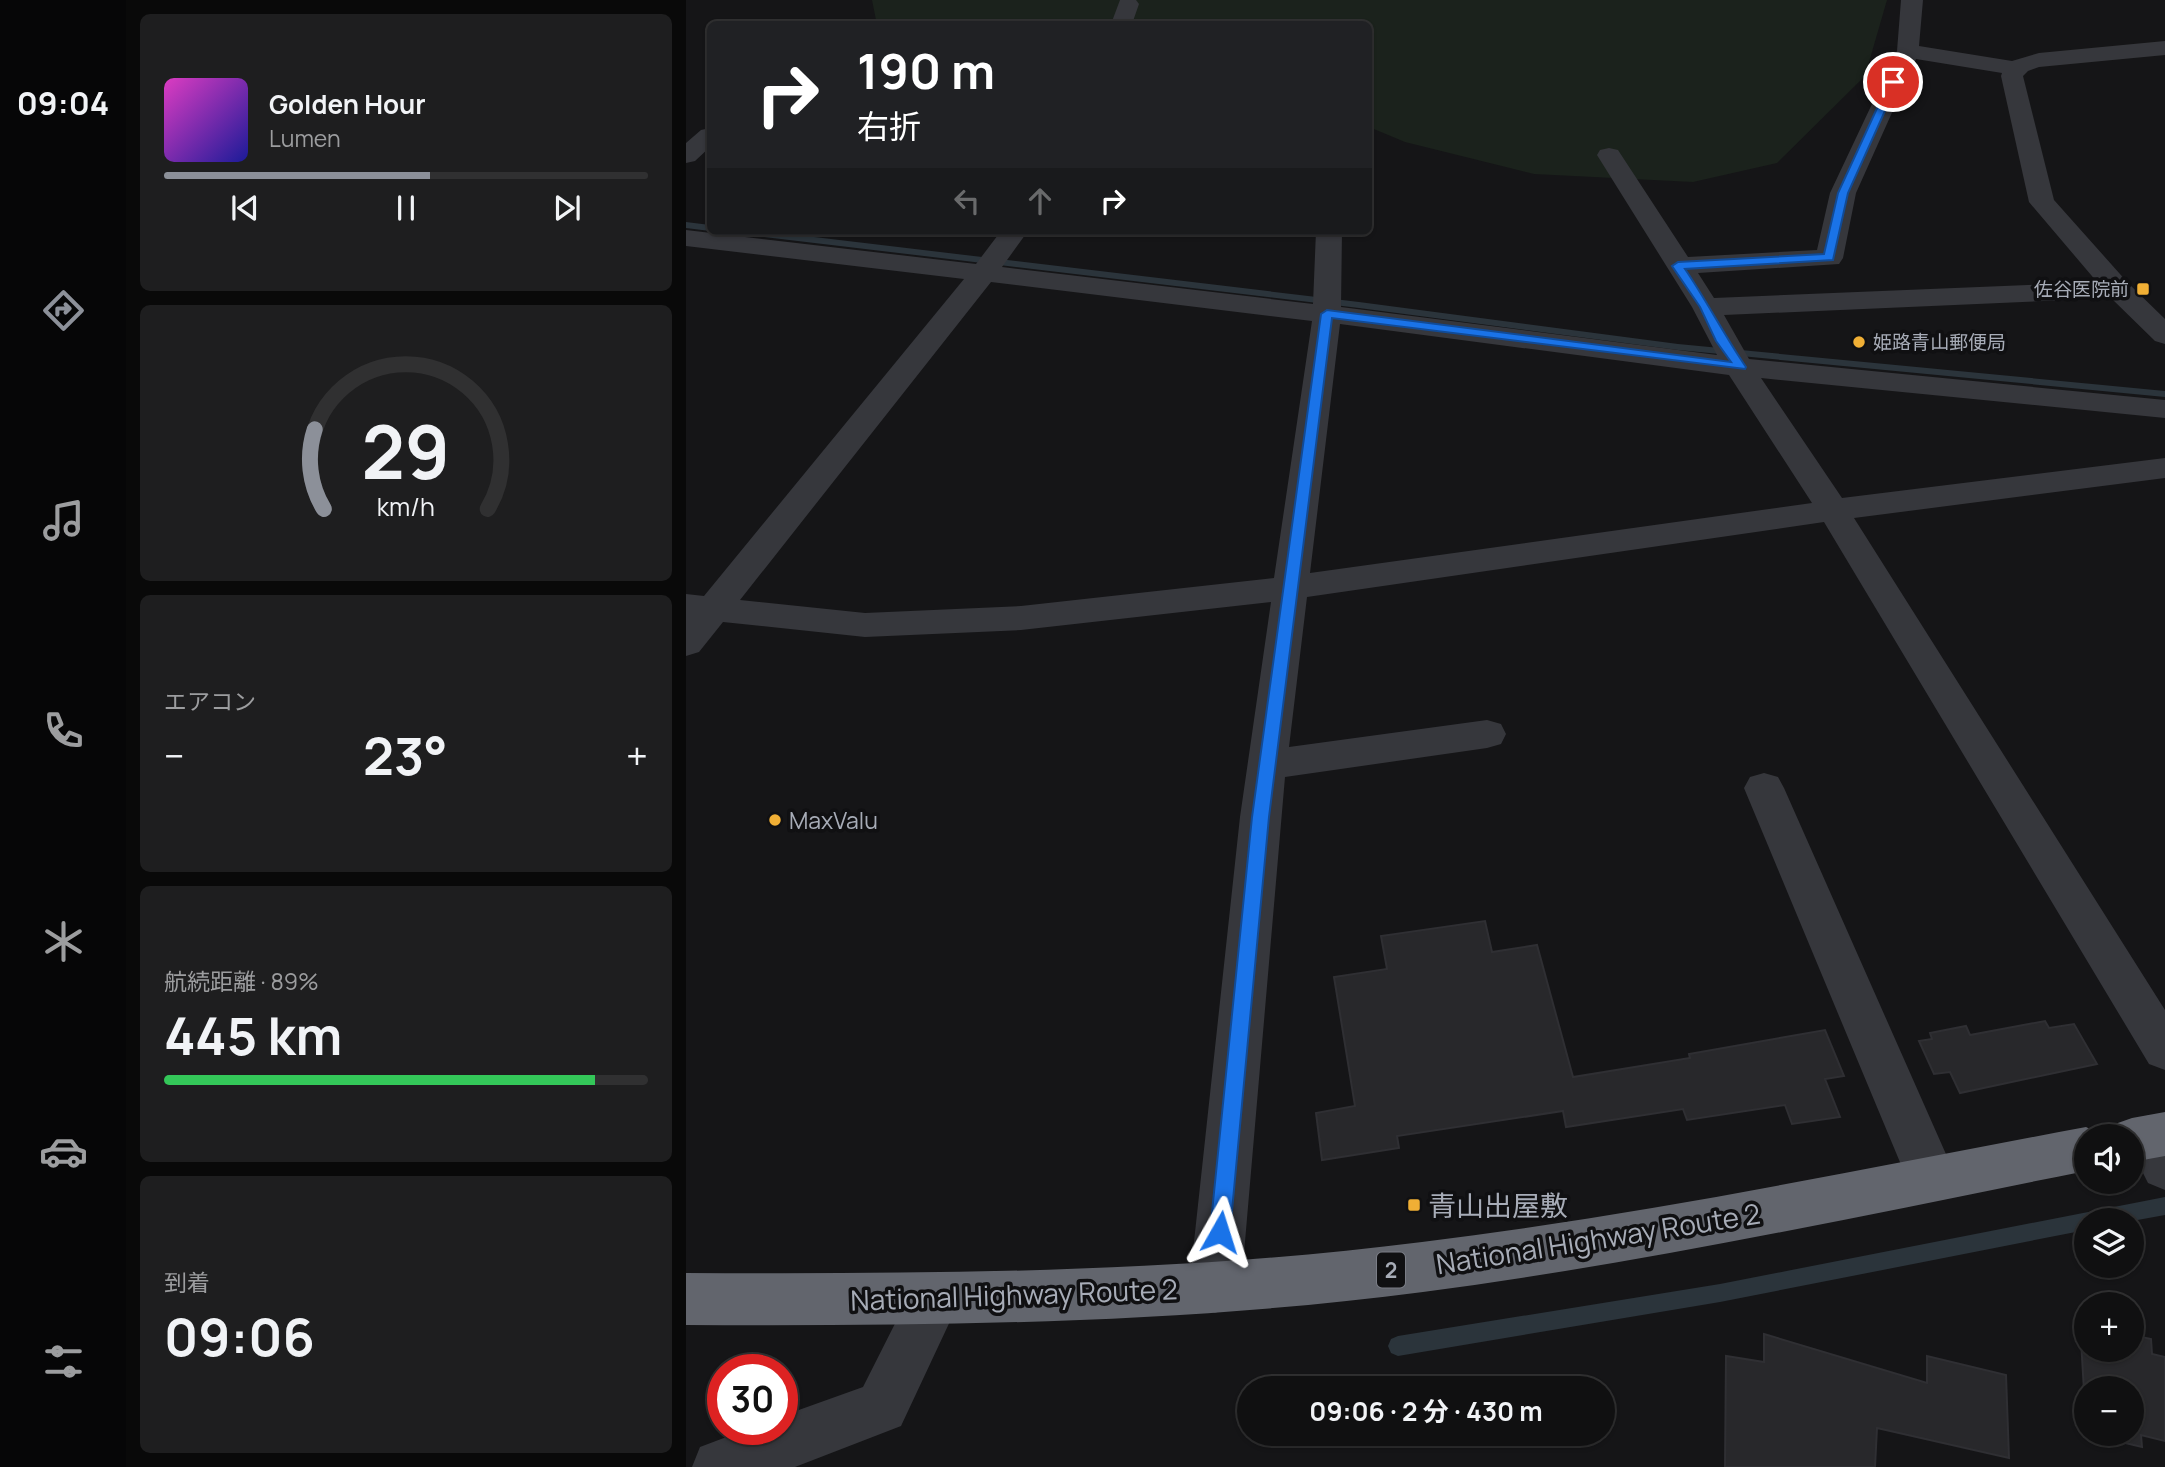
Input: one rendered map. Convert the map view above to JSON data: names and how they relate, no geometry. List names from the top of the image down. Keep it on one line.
{"streets":{"highway":["National Highway Route 2","2"]},"places":{"transit":["佐谷医院前","青山出屋敷"],"other":["姫路青山郵便局","MaxValu"]},"page":{"tabs":"09:04","turn":["190 m","右折"],"song":["Golden Hour","Lumen"],"tile":["エアコン",["航続距離 · 89%","445 km"],["到着","09:06"]],"heat":["−","23°","+"],"map_buttons":["+","−"],"limit":"30","trip":"09:06 · 2 分 · 430 m","gauge":["29","km/h"]}}
